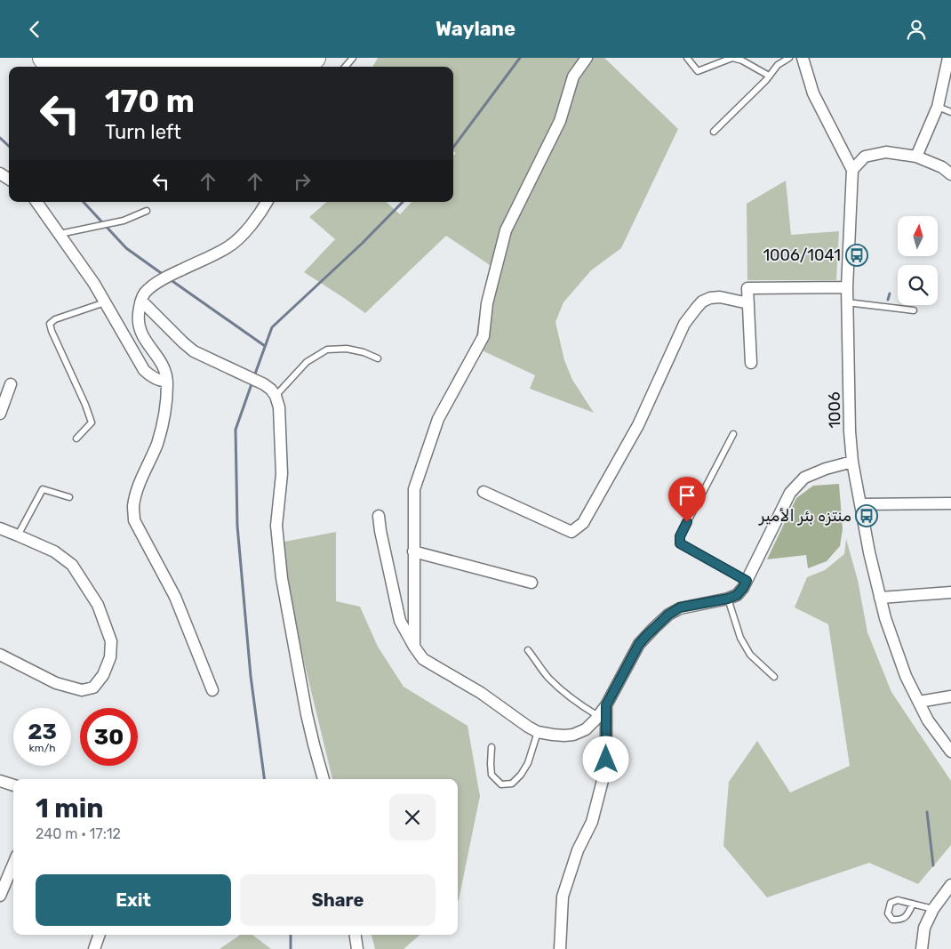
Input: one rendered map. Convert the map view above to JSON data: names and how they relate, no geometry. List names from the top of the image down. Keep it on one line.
{"streets":{"street":["1006"]},"places":{"bus stop":["1006/1041","منتزه بئر الأمير"]},"north":"top","page":{"header":"Waylane","turn":["170 m","Turn left"],"speed":"23 km/h","limit":"30","heading":["1 min","240 m · 17:12"],"buttons":["Exit","Share"]}}
